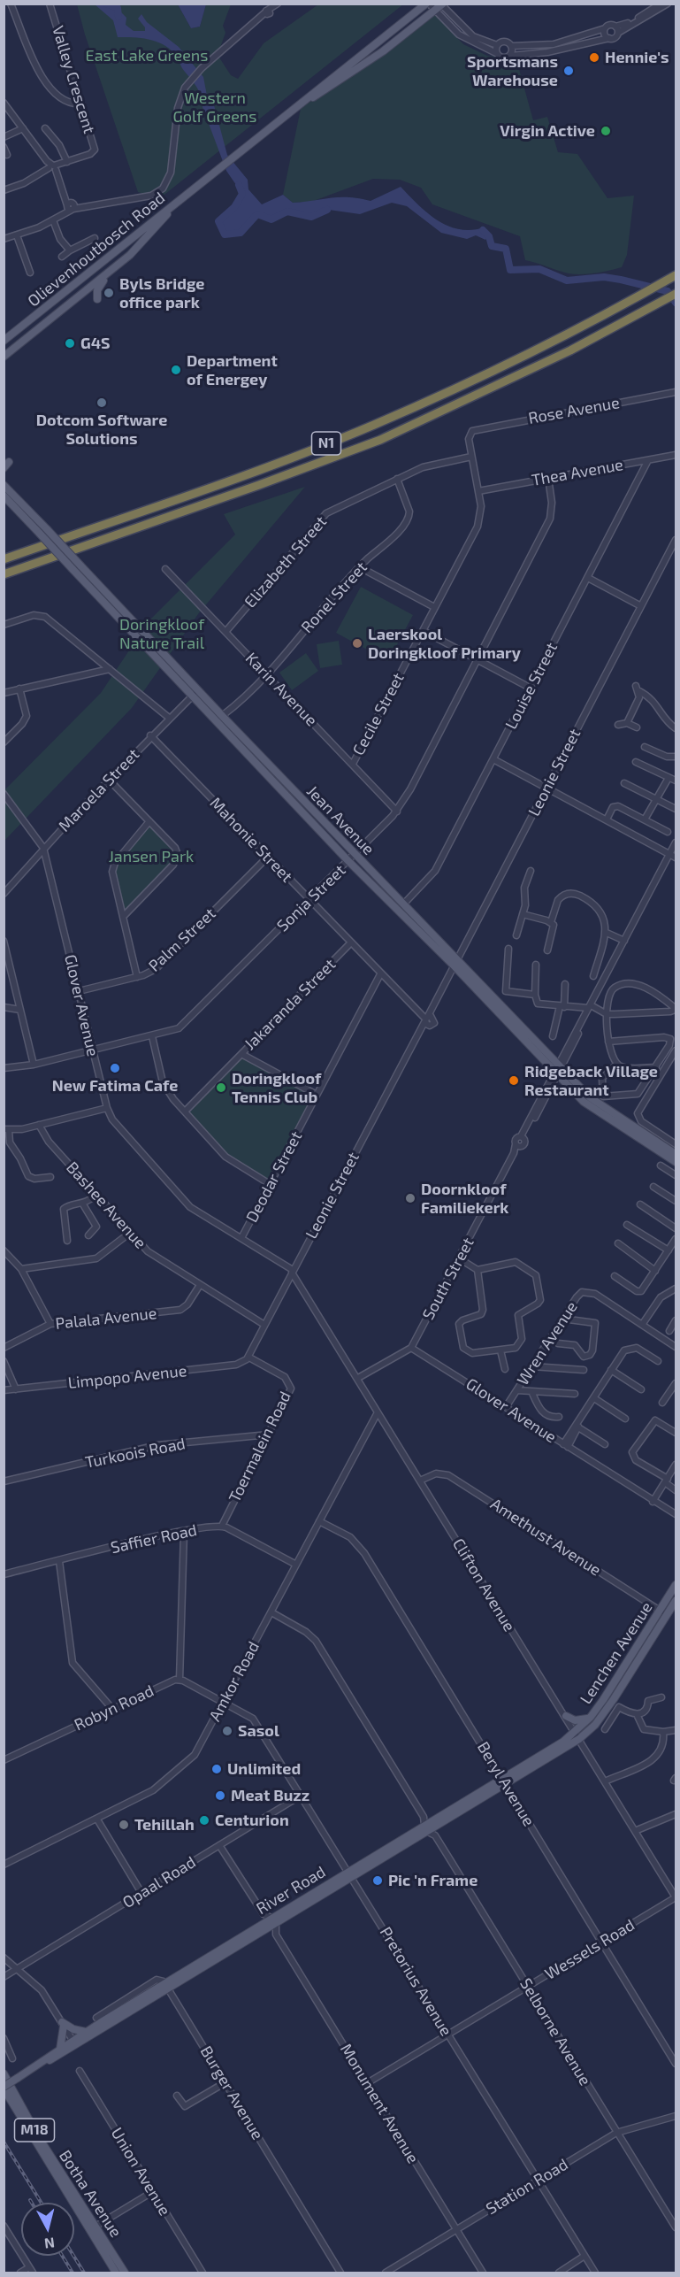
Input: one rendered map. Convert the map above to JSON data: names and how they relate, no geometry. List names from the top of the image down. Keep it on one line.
{"streets":{"highway":["N1"],"main road":["Olievenhoutbosch Road","Jean Avenue","Lenchen Avenue","River Road","M18","Botha Avenue"],"street":["Valley Crescent","Rose Avenue","Thea Avenue","Elizabeth Street","Ronel Street","Louise Street","Karin Avenue","Cecile Street","Leonie Street","Maroela Street","Mahonie Street","Sonja Street","Palm Street","Jakaranda Street","Glover Avenue","Deodar Street","Bashee Avenue","South Street","Palala Avenue","Wren Avenue","Limpopo Avenue","Toermalein Road","Turkoois Road","Amethust Avenue","Saffier Road","Clifton Avenue","Amkor Road","Robyn Road","Beryl Avenue","Opaal Road","Wessels Road","Pretorius Avenue","Selborne Avenue","Burger Avenue","Monument Avenue","Union Avenue","Station Road"]},"crossings":[["Rose Avenue","Cecile Street"],["Thea Avenue","Louise Street"],["Thea Avenue","Cecile Street"],["Thea Avenue","Sonja Street"],["Elizabeth Street","Ronel Street"],["Elizabeth Street","Karin Avenue"],["Elizabeth Street","Cecile Street"],["Ronel Street","Karin Avenue"],["Ronel Street","Jean Avenue"],["Louise Street","Jean Avenue"],["Karin Avenue","Cecile Street"],["Karin Avenue","Sonja Street"],["Leonie Street","Jean Avenue"],["Leonie Street","Mahonie Street"],["Leonie Street","Glover Avenue"],["Leonie Street","Bashee Avenue"],["Leonie Street","Limpopo Avenue"],["Leonie Street","Toermalein Road"],["Leonie Street","Clifton Avenue"],["Maroela Street","Jean Avenue"],["Maroela Street","Mahonie Street"],["Maroela Street","Glover Avenue"],["Jean Avenue","Sonja Street"],["Jean Avenue","South Street"],["Mahonie Street","Sonja Street"],["Mahonie Street","Palm Street"],["Mahonie Street","Jakaranda Street"],["Mahonie Street","Deodar Street"],["Sonja Street","Glover Avenue"],["Palm Street","Glover Avenue"],["Glover Avenue","Deodar Street"],["Glover Avenue","South Street"],["Glover Avenue","Wren Avenue"],["Glover Avenue","Clifton Avenue"],["Bashee Avenue","Palala Avenue"],["Limpopo Avenue","Toermalein Road"],["Toermalein Road","Turkoois Road"],["Toermalein Road","Saffier Road"],["Amethust Avenue","Clifton Avenue"],["Amethust Avenue","Lenchen Avenue"],["Clifton Avenue","Lenchen Avenue"],["Clifton Avenue","Amkor Road"],["Clifton Avenue","River Road"],["Clifton Avenue","Wessels Road"],["Lenchen Avenue","River Road"],["Amkor Road","Beryl Avenue"],["Amkor Road","Pretorius Avenue"],["Beryl Avenue","River Road"],["Beryl Avenue","Wessels Road"],["Opaal Road","Pretorius Avenue"],["River Road","Pretorius Avenue"],["River Road","Burger Avenue"],["River Road","Botha Avenue"],["Wessels Road","Pretorius Avenue"],["Wessels Road","Selborne Avenue"],["Wessels Road","Monument Avenue"],["Pretorius Avenue","Station Road"],["Selborne Avenue","Station Road"],["Monument Avenue","Station Road"]],"parks":["East Lake Greens","Western Golf Greens","Doringkloof Nature Trail","Jansen Park"],"places":["Hennie's","Sportsmans Warehouse","Virgin Active","Byls Bridge office park","G4S","Department of Energey","Dotcom Software Solutions","Laerskool Doringkloof Primary","New Fatima Cafe","Ridgeback Village Restaurant","Doringkloof Tennis Club","Doornkloof Familiekerk","Sasol","Unlimited","Meat Buzz","Centurion","Tehillah","Pic 'n Frame"],"north":"bottom"}
